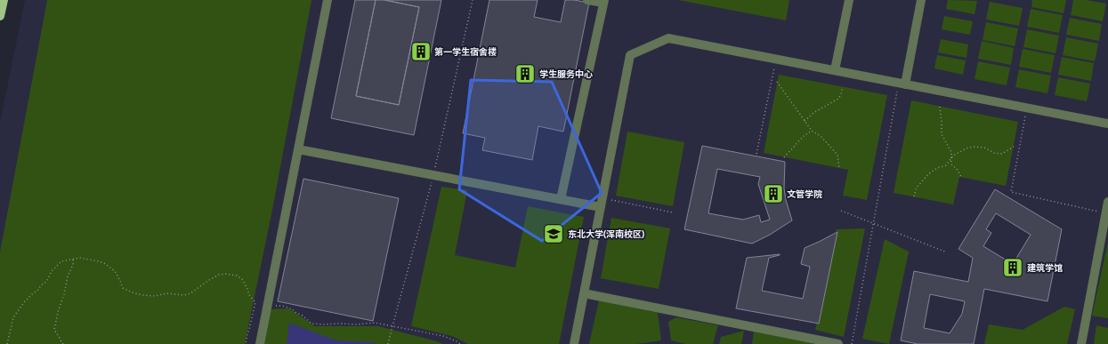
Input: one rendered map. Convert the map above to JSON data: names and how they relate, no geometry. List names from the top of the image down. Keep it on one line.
{"places":{"building":["第一学生宿舍楼","学生服务中心","文管学院","建筑学馆"],"school or university":["东北大学(浑南校区)"]}}
